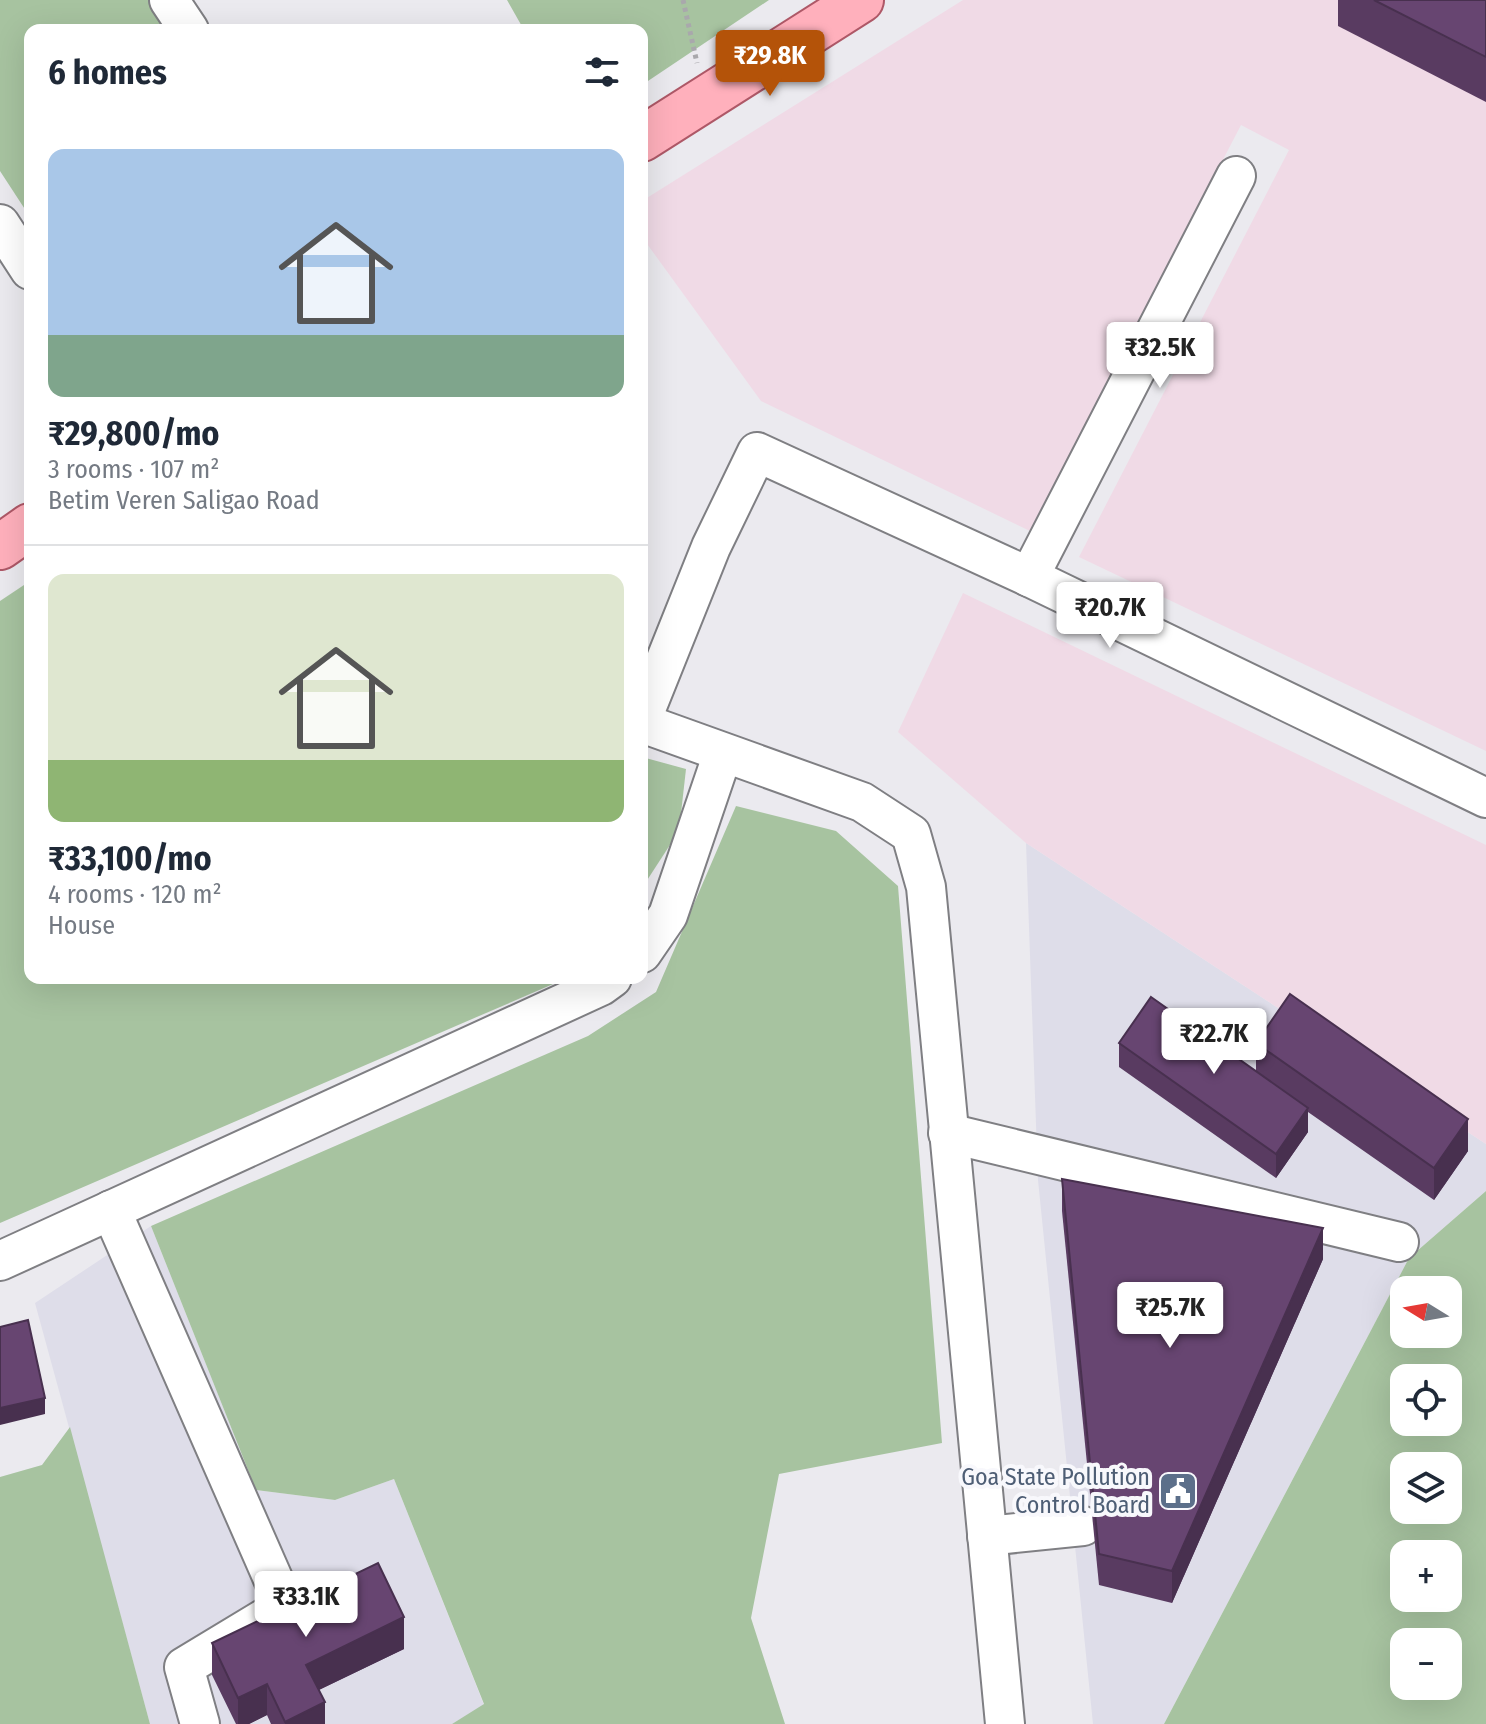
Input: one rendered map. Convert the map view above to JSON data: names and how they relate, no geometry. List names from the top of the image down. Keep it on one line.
{"places":{"public building":["Goa State Pollution Control Board"]},"north":"left","page":{"heading":"6 homes","price":["₹29.8K","₹32.5K","₹20.7K","₹22.7K","₹25.7K","₹33.1K"],"list":[{"name":"₹29,800/mo","note":"3 rooms · 107 m² · Betim Veren Saligao Road"},{"name":"₹33,100/mo","note":"4 rooms · 120 m² · House"}],"map_buttons":["+","−"]}}
